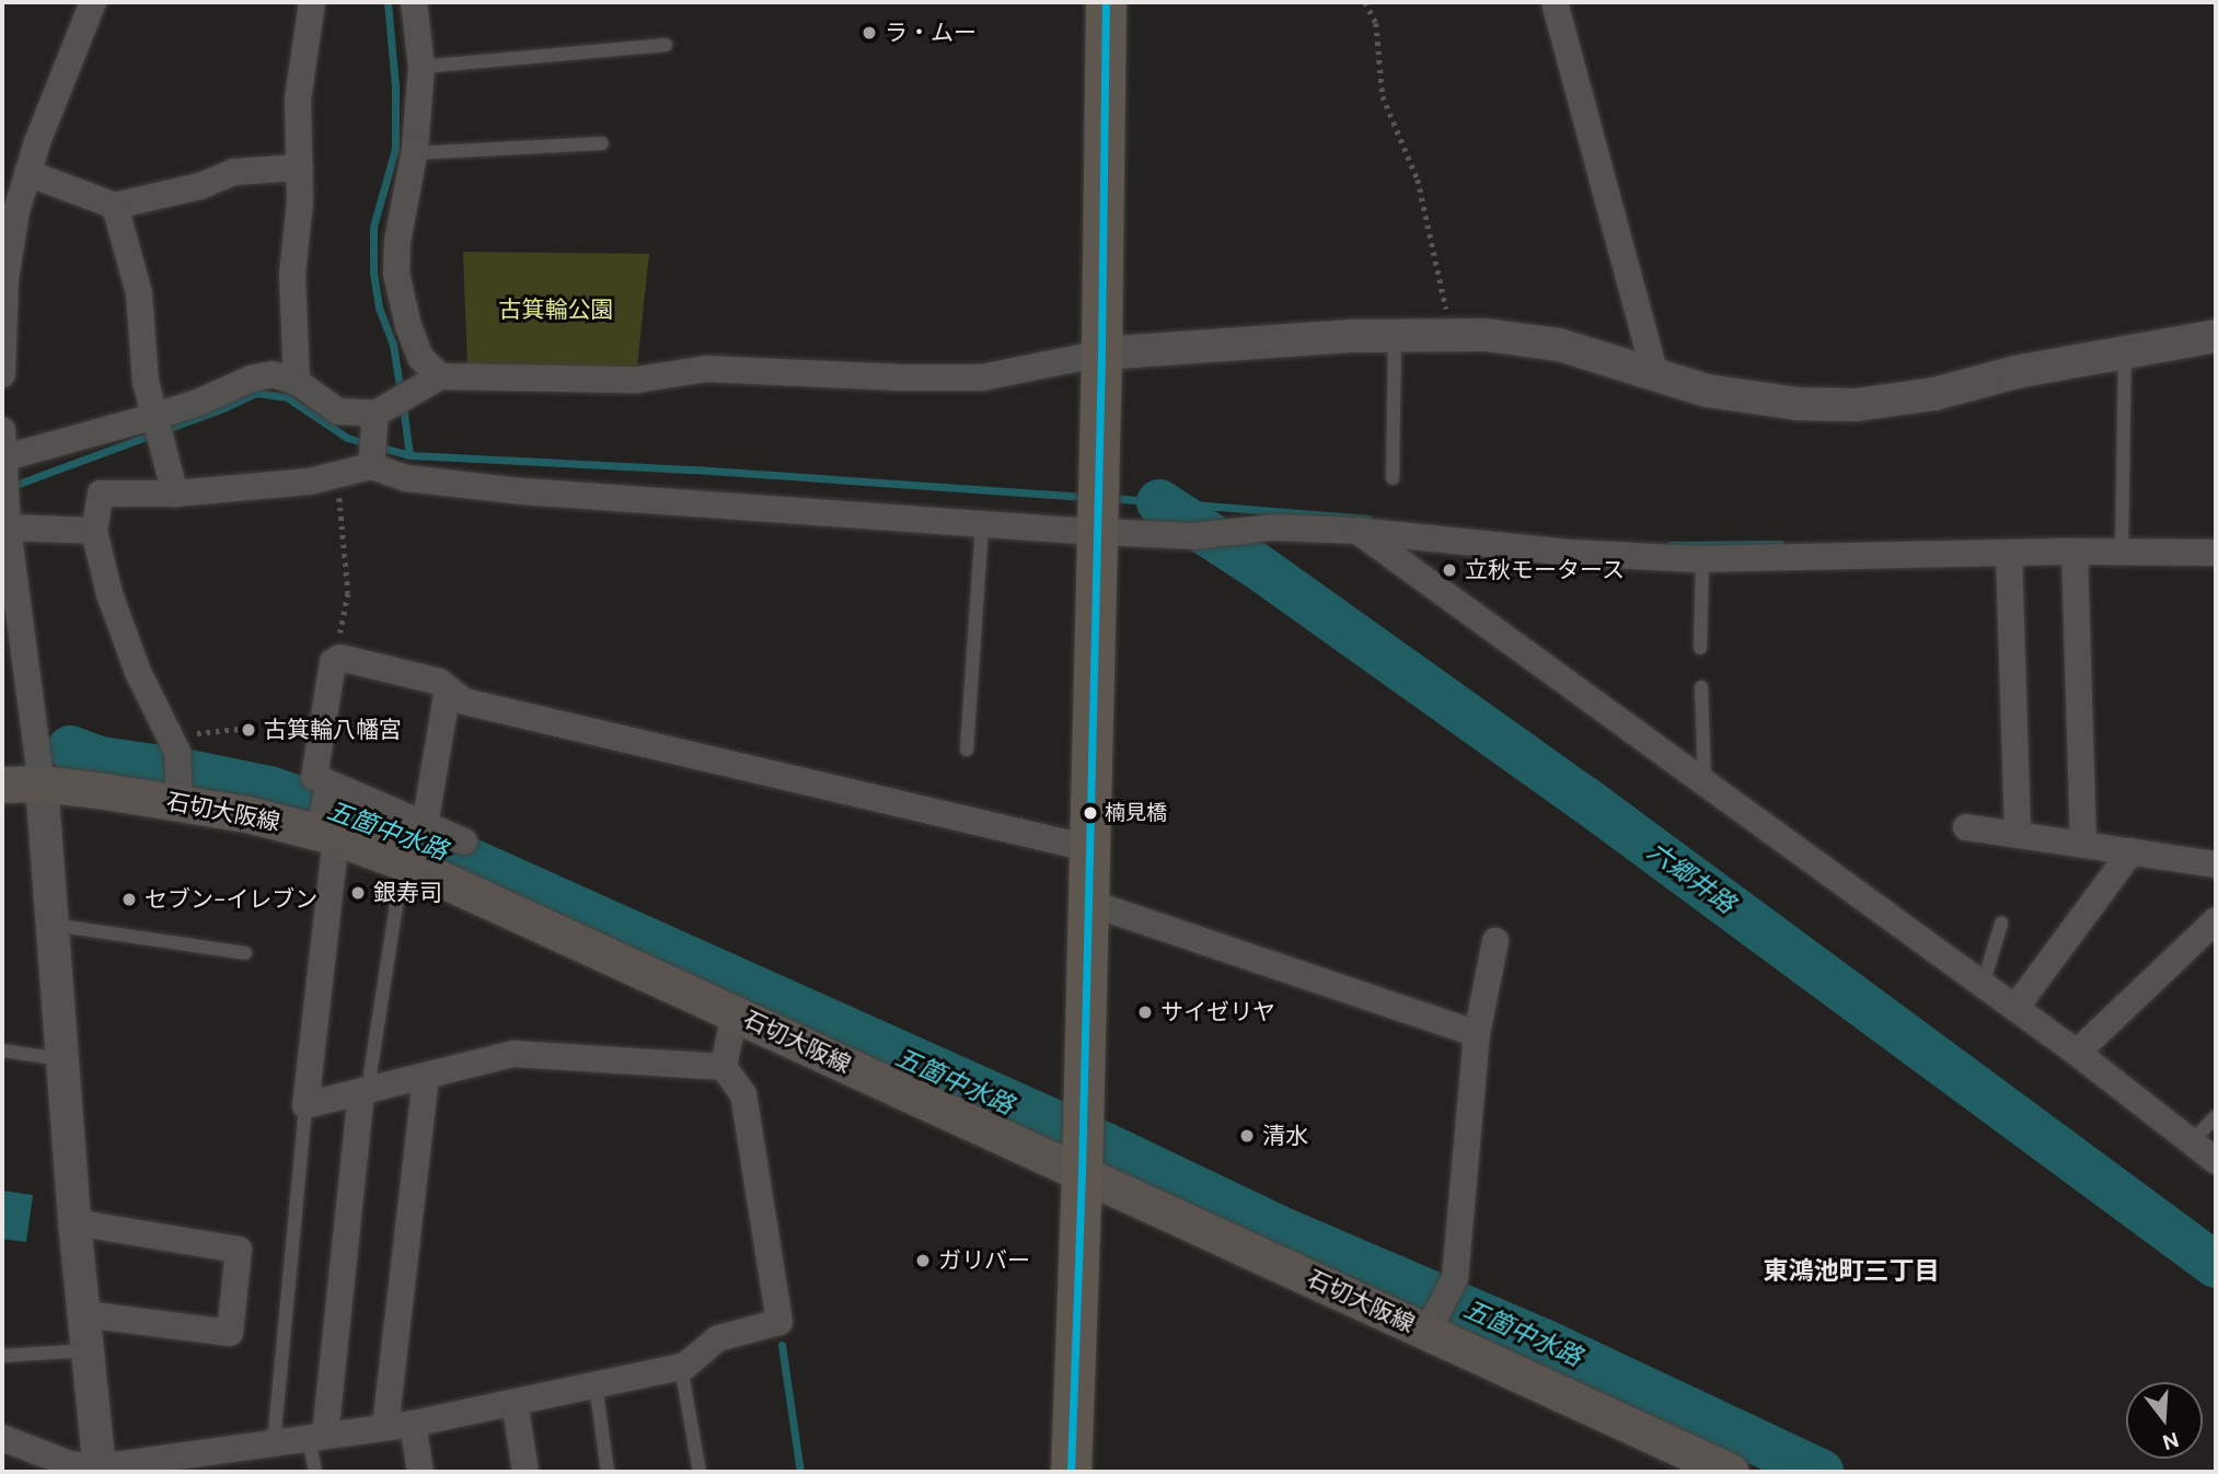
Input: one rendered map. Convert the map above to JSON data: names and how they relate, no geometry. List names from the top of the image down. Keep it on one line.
{"streets":{"main road":["石切大阪線"]},"districts":["東鴻池町三丁目"],"water":["五箇中水路","六郷井路"],"parks":["古箕輪公園"],"places":["ラ・ムー","立秋モータース","古箕輪八幡宮","楠見橋","銀寿司","セブン-イレブン","サイゼリヤ","清水","ガリバー"],"north":"bottom"}
